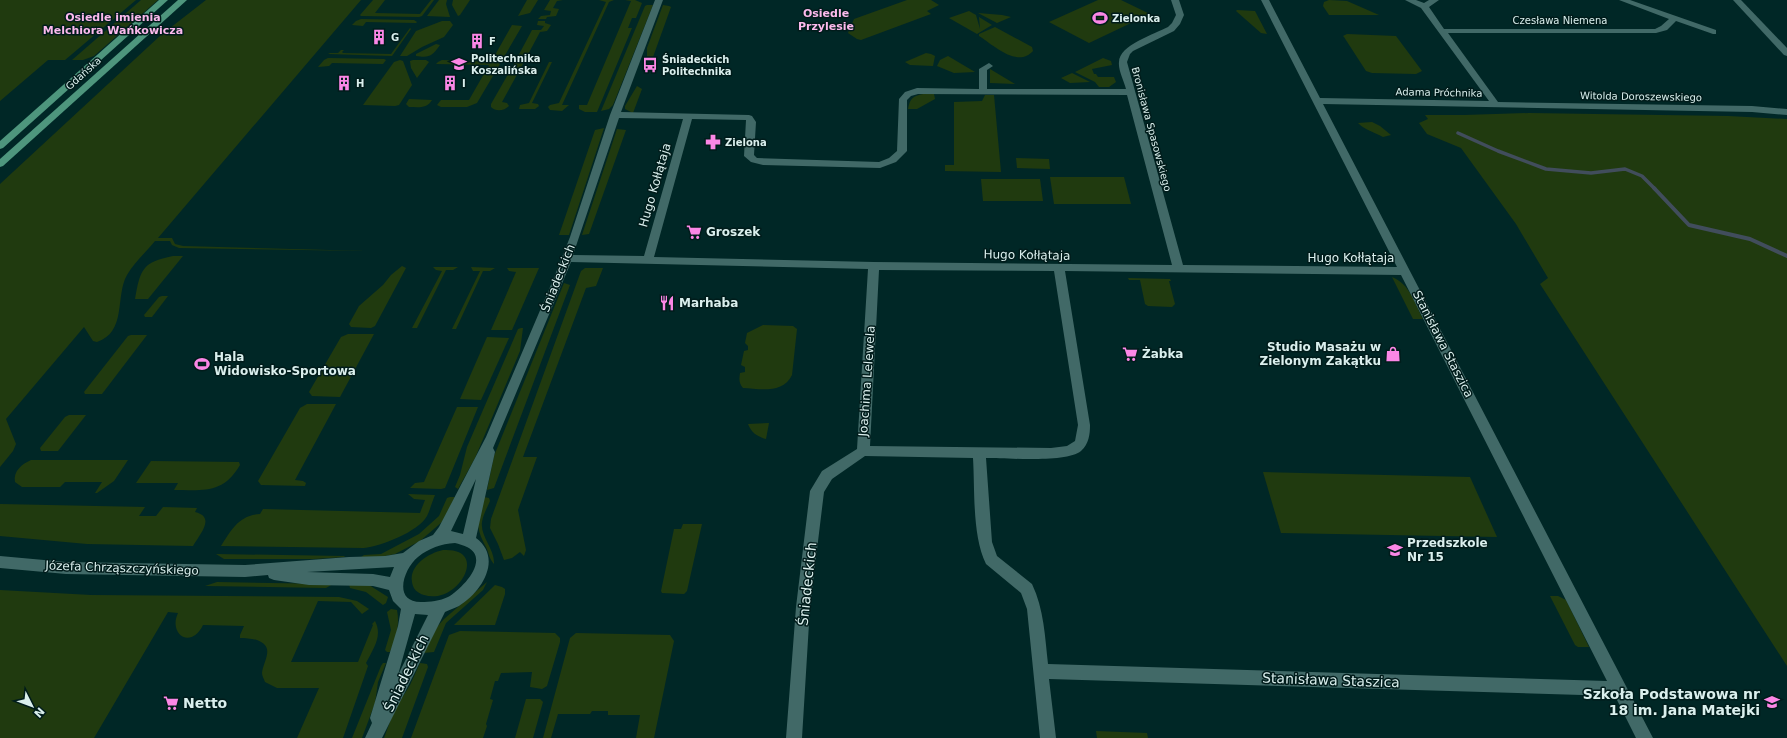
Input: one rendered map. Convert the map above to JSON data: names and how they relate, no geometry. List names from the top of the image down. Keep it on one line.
{"streets":{"main road":["Gdańska"],"street":["Czesława Niemena","Adama Próchnika","Witolda Doroszewskiego","Bronisława Spasowskiego","Hugo Kołłątaja","Śniadeckich","Stanisława Staszica","Joachima Lelewela","Józefa Chrząszczyńskiego"]},"crossings":[["Czesława Niemena","Adama Próchnika"],["Adama Próchnika","Witolda Doroszewskiego"],["Adama Próchnika","Stanisława Staszica"],["Bronisława Spasowskiego","Hugo Kołłątaja"],["Hugo Kołłątaja","Śniadeckich"],["Hugo Kołłątaja","Stanisława Staszica"],["Hugo Kołłątaja","Joachima Lelewela"],["Śniadeckich","Joachima Lelewela"],["Śniadeckich","Józefa Chrząszczyńskiego"]],"districts":["Osiedle Przylesie","Osiedle imienia Melchiora Wańkowicza"],"places":{"sports":["Zielonka","Hala Widowisko-Sportowa"],"building":["G","F","H","I"],"school or university":["Politechnika Koszalińska","Przedszkole Nr 15","Szkoła Podstawowa nr 18 im. Jana Matejki"],"bus stop":["Śniadeckich Politechnika"],"pharmacy":["Zielona"],"supermarket":["Groszek","Żabka","Netto"],"restaurant":["Marhaba"],"shop":["Studio Masażu w Zielonym Zakątku"]},"north":"bottom right"}
